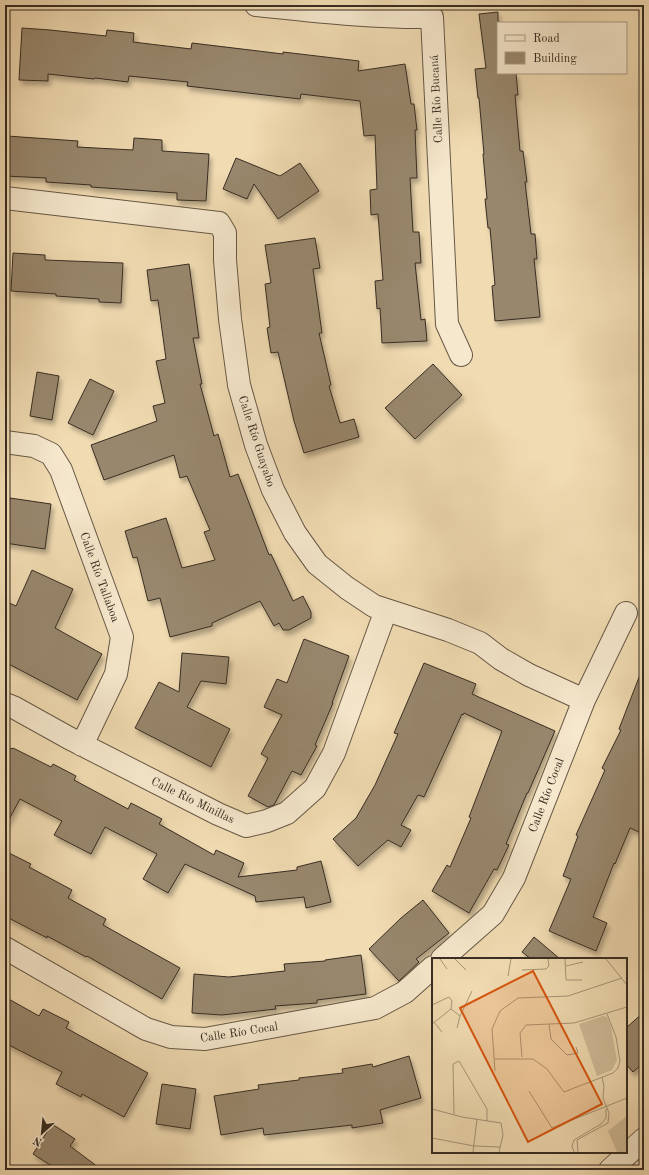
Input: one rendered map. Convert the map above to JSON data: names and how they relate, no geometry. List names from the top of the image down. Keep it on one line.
{"streets":{"street":["Calle Río Bucaná","Calle Río Guayabo","Calle Río Tallaboa","Calle Río Cocal","Calle Río Minillas"]},"crossings":[["Calle Río Guayabo","Calle Río Cocal"],["Calle Río Guayabo","Calle Río Minillas"],["Calle Río Tallaboa","Calle Río Minillas"]],"legend":["Road","Building"],"north":"bottom left"}
